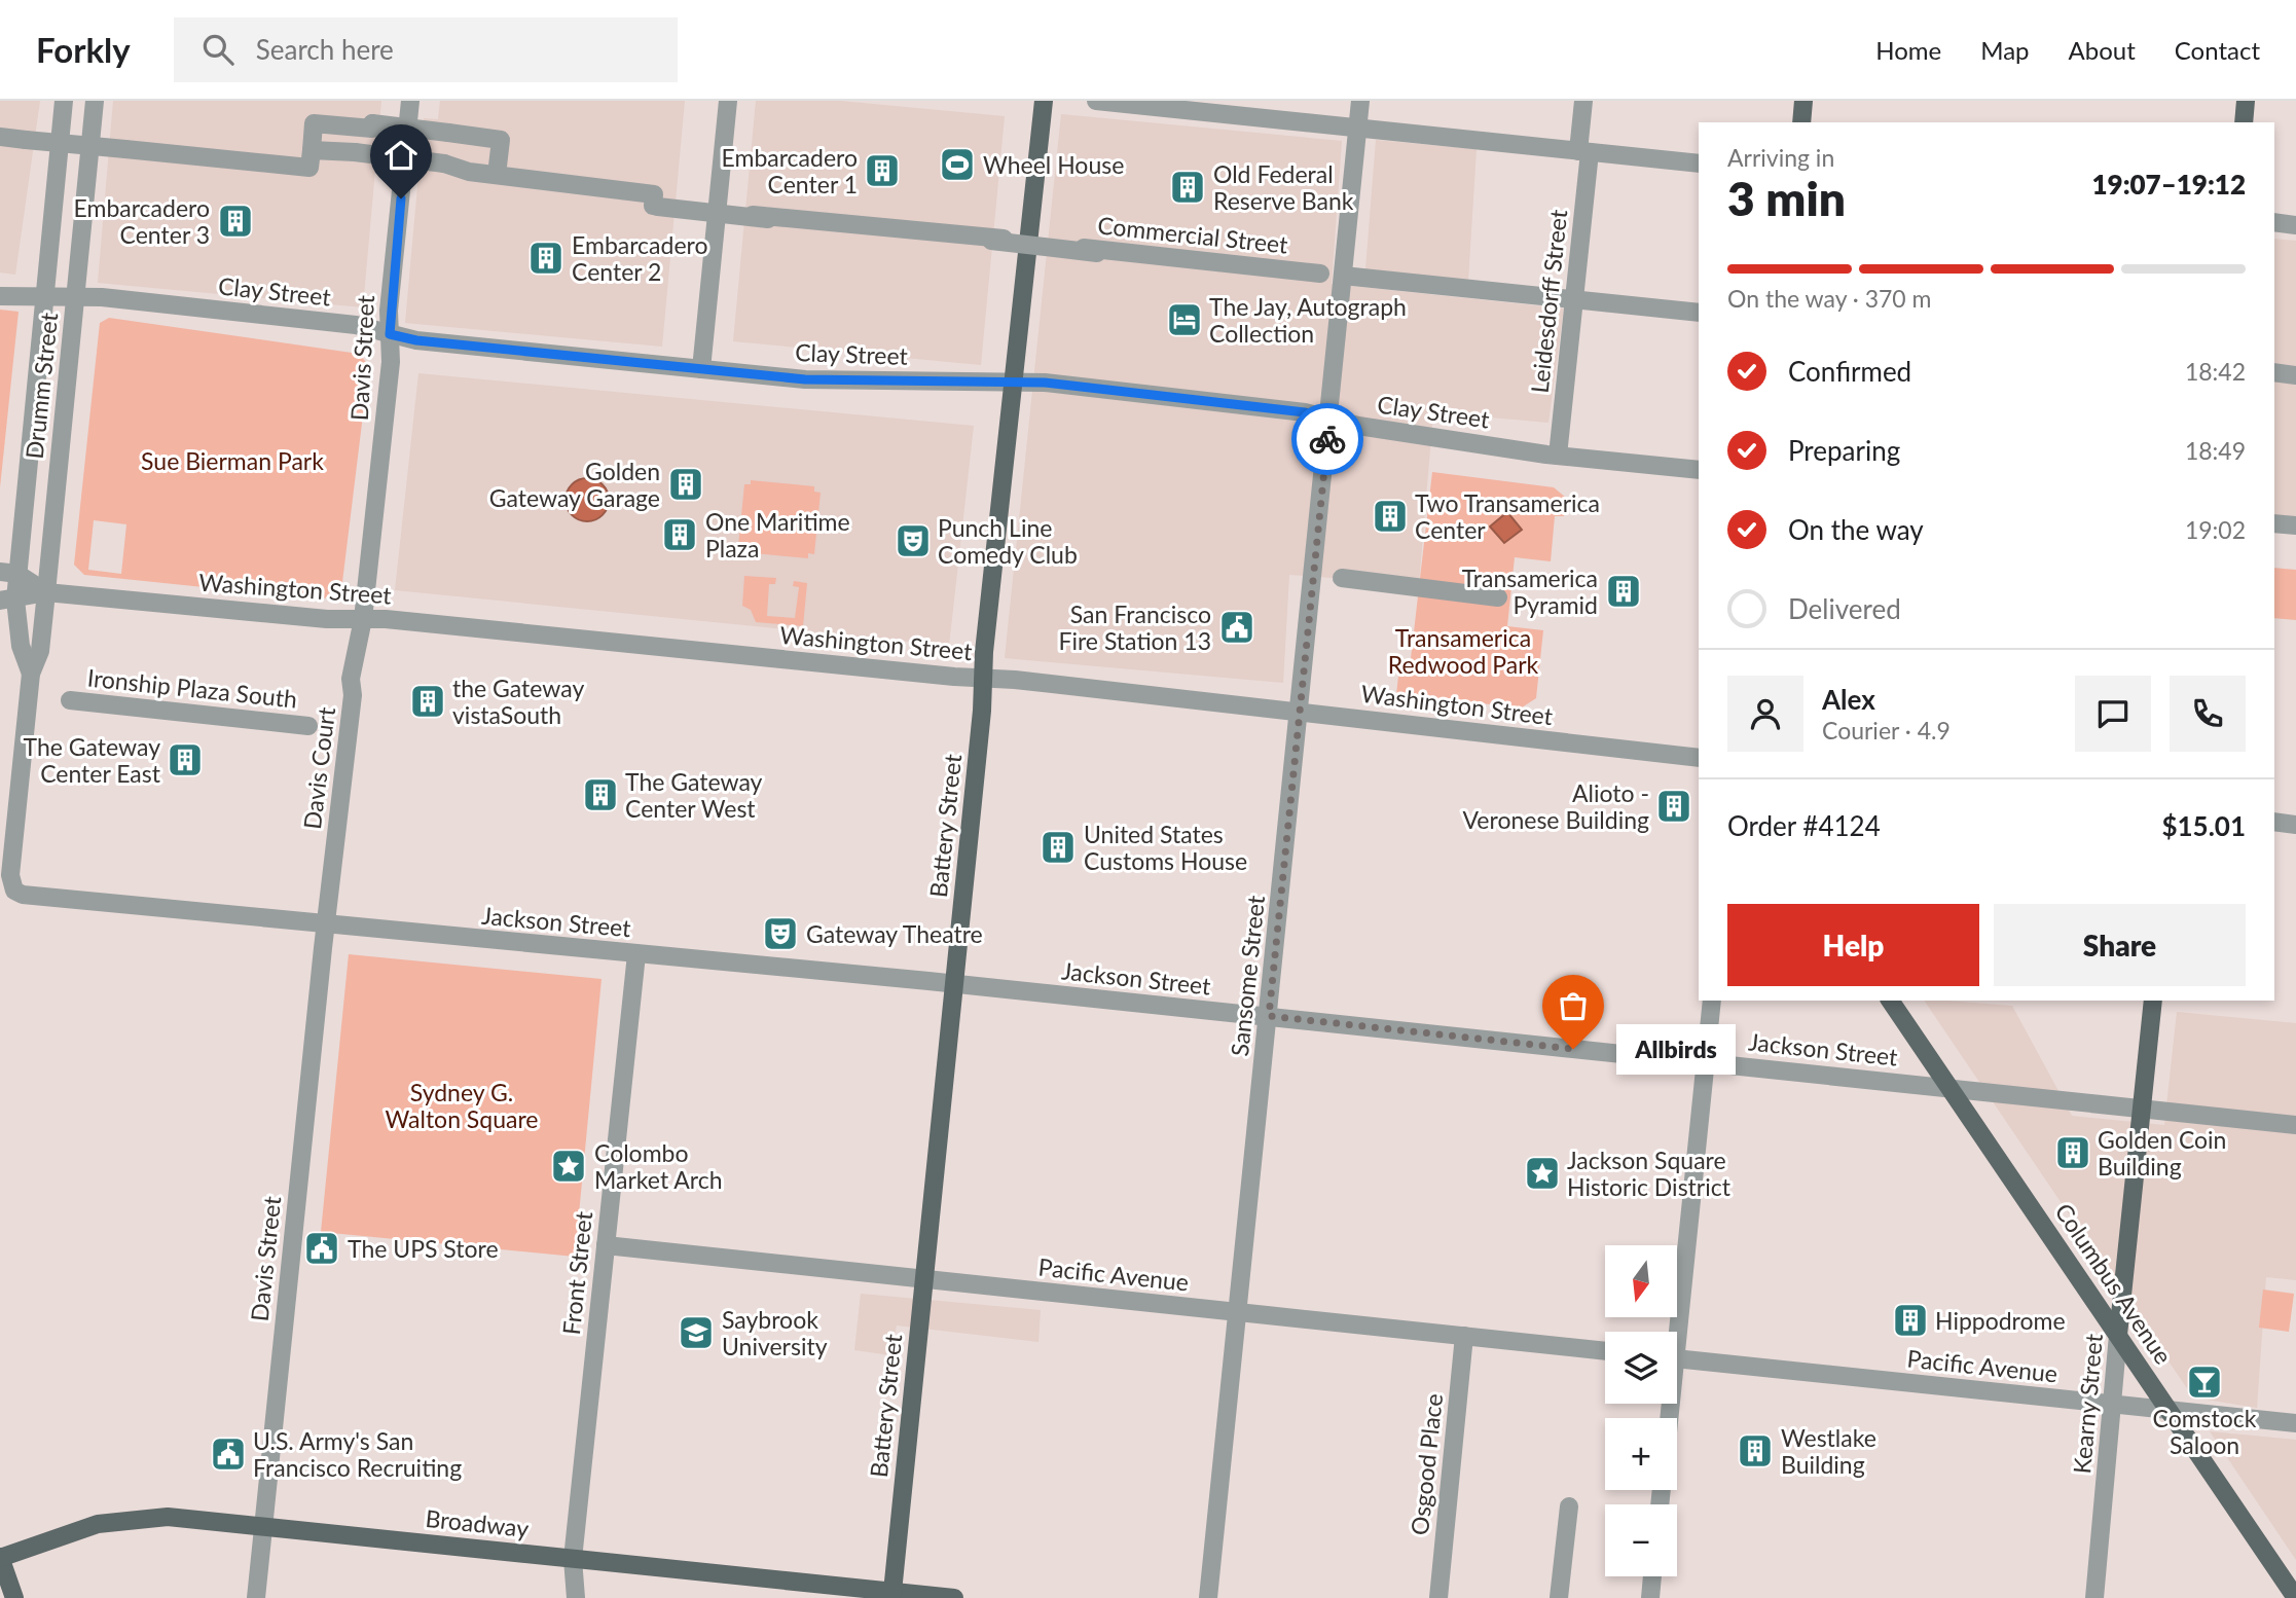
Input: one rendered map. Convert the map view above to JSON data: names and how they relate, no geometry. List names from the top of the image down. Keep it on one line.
{"streets":{"main road":["Battery Street","Columbus Avenue","Kearny Street","Broadway"],"street":["Commercial Street","Clay Street","Leidesdorff Street","Davis Street","Drumm Street","Washington Street","Ironship Plaza South","Davis Court","Jackson Street","Sansome Street","Front Street","Pacific Avenue","Osgood Place"]},"crossings":[["Clay Street","Leidesdorff Street"],["Clay Street","Davis Street"],["Clay Street","Drumm Street"],["Clay Street","Battery Street"],["Clay Street","Sansome Street"],["Davis Street","Washington Street"],["Davis Street","Davis Court"],["Davis Street","Jackson Street"],["Davis Street","Broadway"],["Drumm Street","Washington Street"],["Drumm Street","Jackson Street"],["Washington Street","Davis Court"],["Washington Street","Battery Street"],["Washington Street","Sansome Street"],["Davis Court","Jackson Street"],["Battery Street","Jackson Street"],["Battery Street","Pacific Avenue"],["Battery Street","Broadway"],["Jackson Street","Sansome Street"],["Jackson Street","Front Street"],["Jackson Street","Columbus Avenue"],["Jackson Street","Kearny Street"],["Sansome Street","Pacific Avenue"],["Front Street","Pacific Avenue"],["Front Street","Broadway"],["Pacific Avenue","Columbus Avenue"],["Pacific Avenue","Kearny Street"],["Pacific Avenue","Osgood Place"],["Columbus Avenue","Kearny Street"]],"parks":["Sue Bierman Park","Transamerica Redwood Park","Sydney G. Walton Square"],"places":{"sports":["Wheel House"],"building":["Embarcadero Center 1","Old Federal Reserve Bank","Embarcadero Center 3","Embarcadero Center 2","Golden Gateway Garage","Two Transamerica Center","One Maritime Plaza","Transamerica Pyramid","the Gateway vistaSouth","The Gateway Center East","The Gateway Center West","Alioto - Veronese Building","United States Customs House","Golden Coin Building","Hippodrome","Westlake Building"],"hotel":["The Jay, Autograph Collection"],"theatre":["Punch Line Comedy Club","Gateway Theatre"],"public building":["San Francisco Fire Station 13","The UPS Store","U.S. Army's San Francisco Recruiting"],"other":["Allbirds"],"place":["Colombo Market Arch","Jackson Square Historic District"],"school or university":["Saybrook University"],"bar":["Comstock Saloon"]},"north":"bottom","page":{"header":"Forkly","search":"Search here","nav":["Home","Map","About","Contact"],"heading":["3 min","Arriving in","19:07–19:12"],"panel":["Alex","Courier · 4.9","Order #4124","$15.01"],"bar":"On the way · 370 m","list":[["Confirmed","18:42"],["Preparing","18:49"],["On the way","19:02"],"Delivered"],"buttons":["Help","Share"],"bubble":"Allbirds","map_buttons":["+","−"]}}
